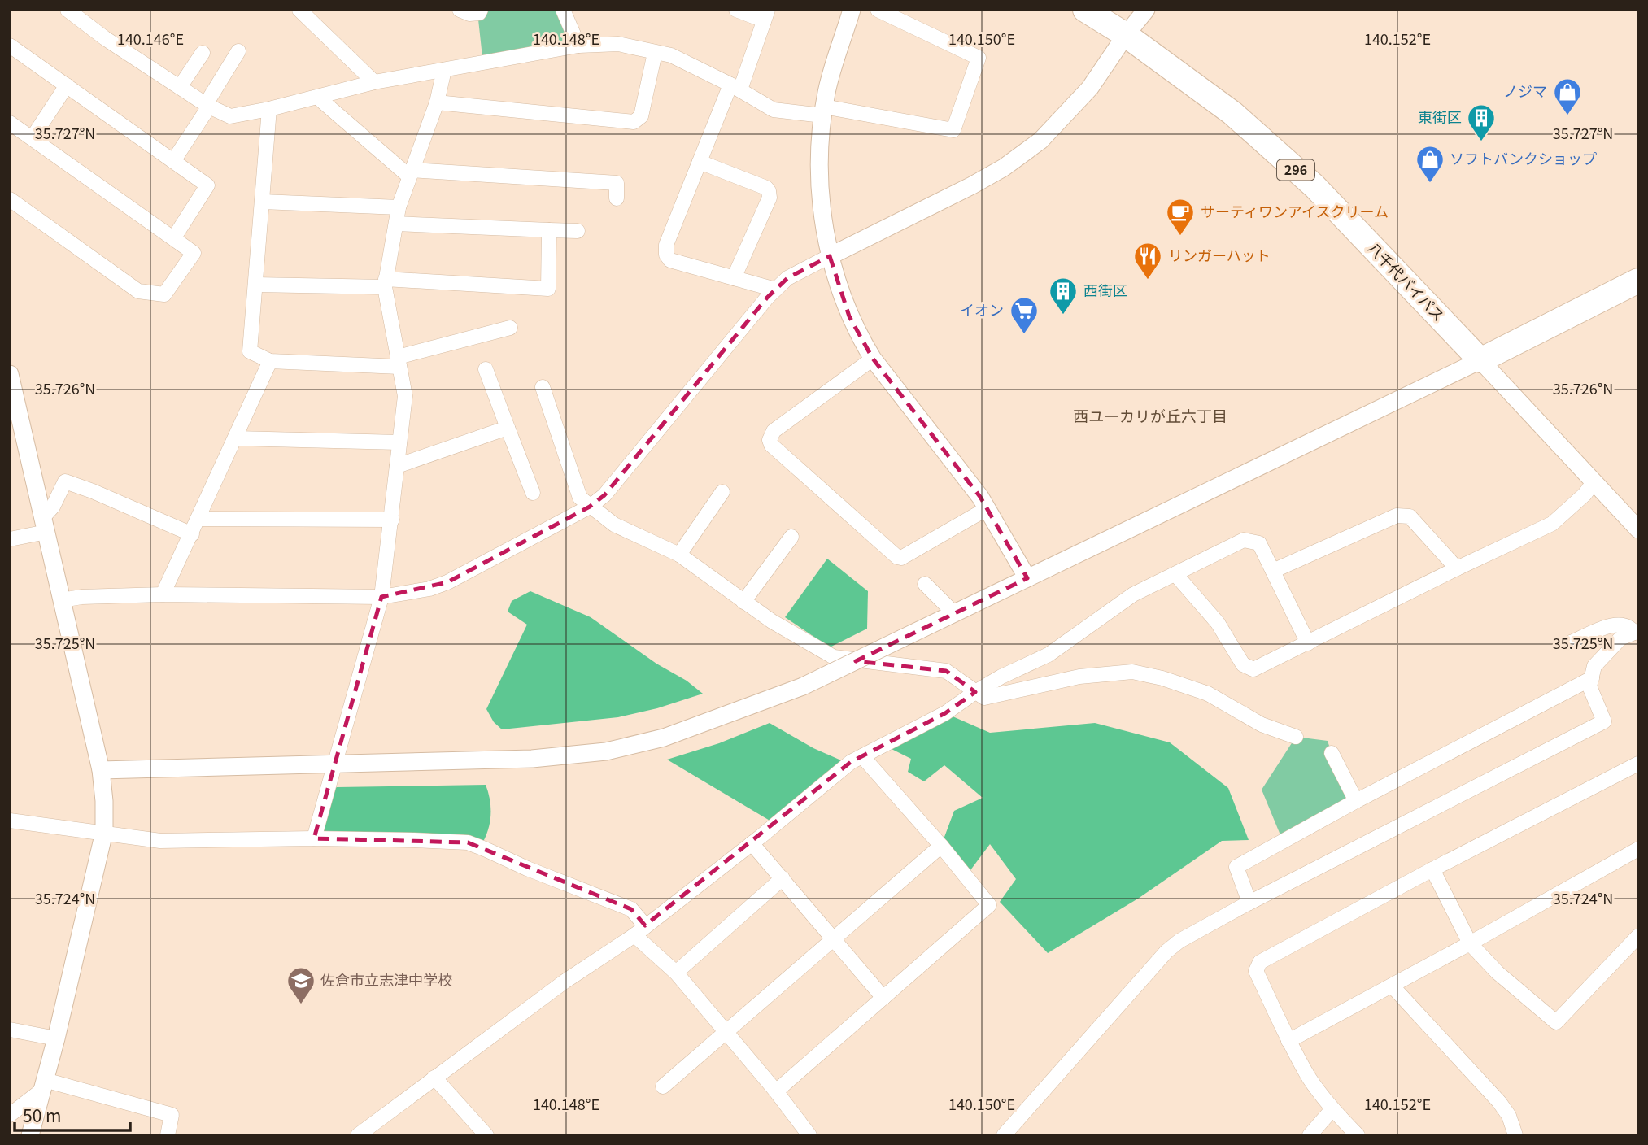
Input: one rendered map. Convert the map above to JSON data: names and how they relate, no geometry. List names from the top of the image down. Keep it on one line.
{"streets":{"highway":["296","八千代バイパス"]},"districts":["西ユーカリが丘六丁目"],"places":{"shop":["ノジマ","ソフトバンクショップ"],"building":["東街区","西街区"],"cafe":["サーティワンアイスクリーム"],"restaurant":["リンガーハット"],"supermarket":["イオン"],"school or university":["佐倉市立志津中学校"]},"scale_bar":"50 m","coordinates":["140.146°E","140.148°E","140.150°E","140.152°E","35.727°N","35.726°N","35.725°N","35.724°N"]}
